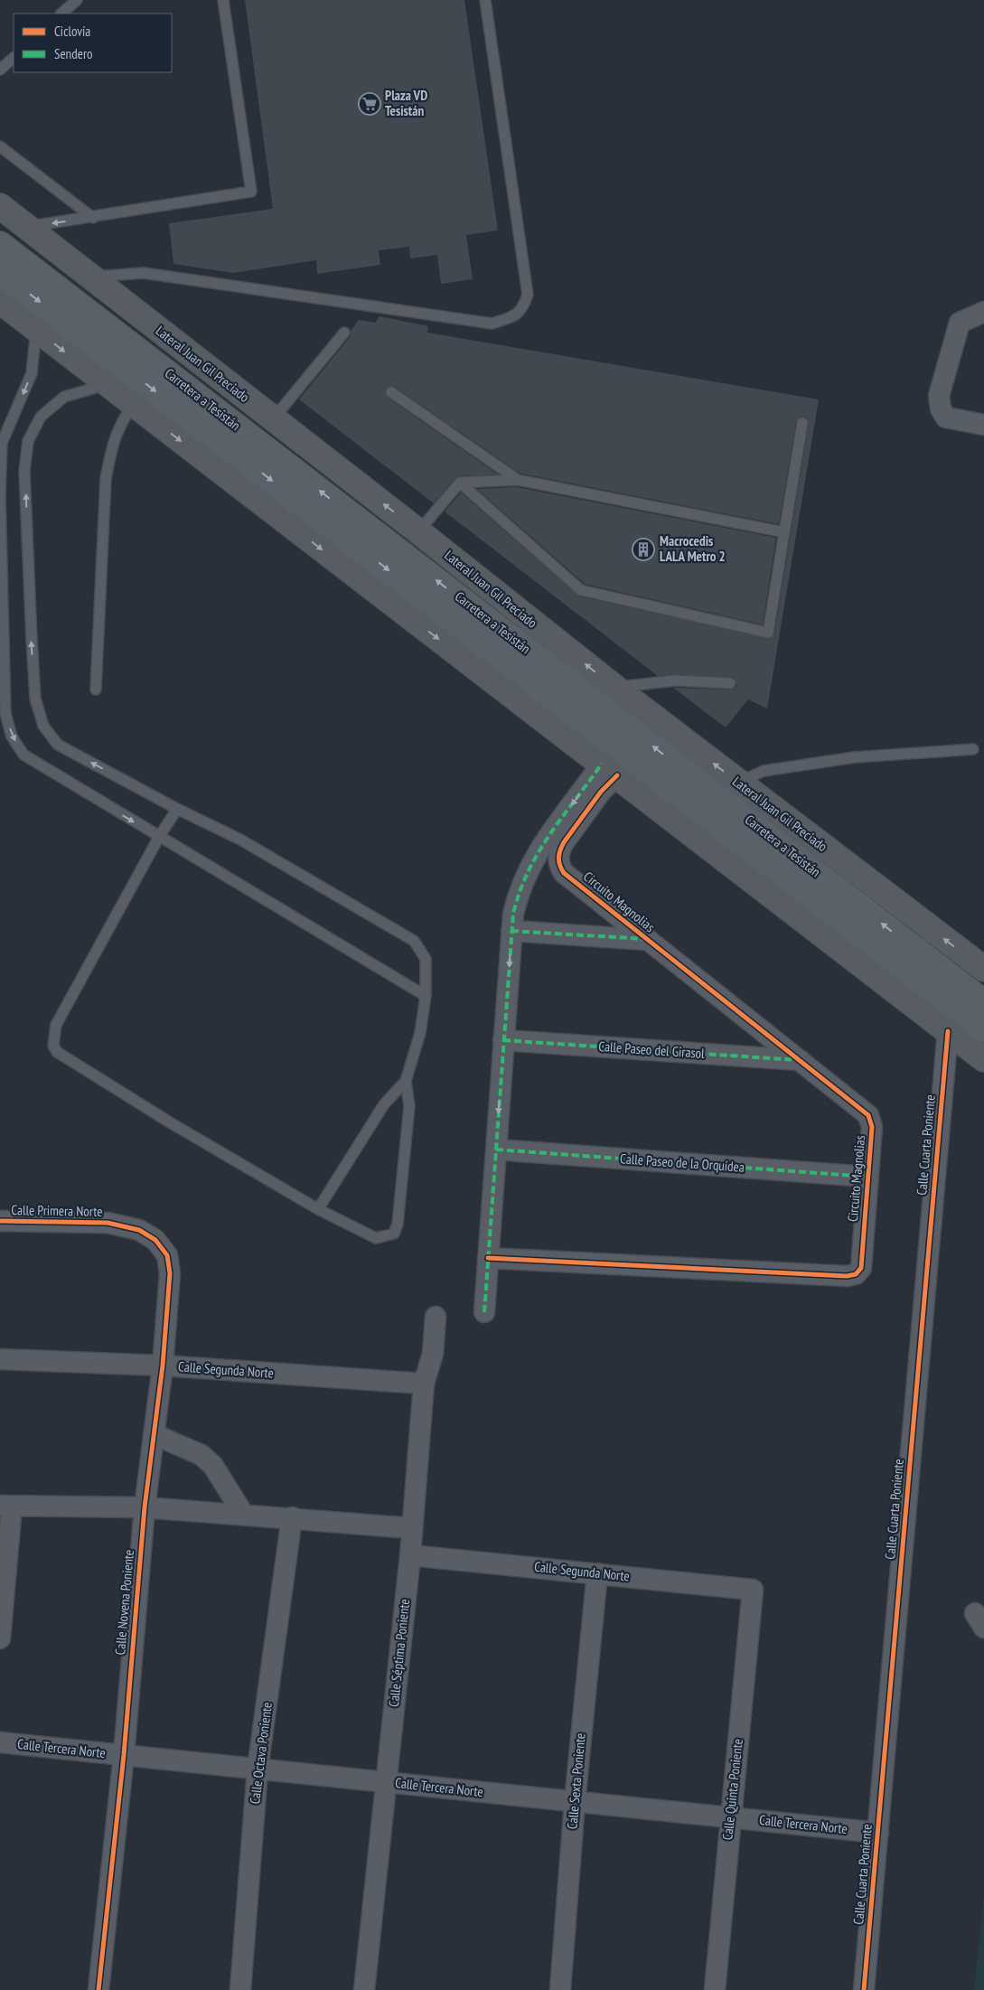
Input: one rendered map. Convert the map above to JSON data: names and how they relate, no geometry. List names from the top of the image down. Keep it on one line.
{"streets":{"main road":["Lateral Juan Gil Preciado","Carretera a Tesistán"],"street":["Circuito Magnolias","Calle Paseo del Girasol","Calle Cuarta Poniente","Calle Paseo de la Orquídea","Calle Primera Norte","Calle Segunda Norte","Calle Novena Poniente","Calle Séptima Poniente","Calle Tercera Norte","Calle Octava Poniente","Calle Sexta Poniente","Calle Quinta Poniente"]},"crossings":[["Circuito Magnolias","Calle Paseo del Girasol"],["Circuito Magnolias","Calle Paseo de la Orquídea"],["Calle Cuarta Poniente","Calle Tercera Norte"],["Calle Primera Norte","Calle Novena Poniente"],["Calle Segunda Norte","Calle Novena Poniente"],["Calle Segunda Norte","Calle Séptima Poniente"],["Calle Segunda Norte","Calle Sexta Poniente"],["Calle Segunda Norte","Calle Quinta Poniente"],["Calle Novena Poniente","Calle Tercera Norte"],["Calle Séptima Poniente","Calle Tercera Norte"],["Calle Tercera Norte","Calle Octava Poniente"],["Calle Tercera Norte","Calle Sexta Poniente"],["Calle Tercera Norte","Calle Quinta Poniente"]],"places":{"supermarket":["Plaza VD Tesistán"],"building":["Macrocedis LALA Metro 2"]},"legend":["Ciclovía","Sendero"]}
